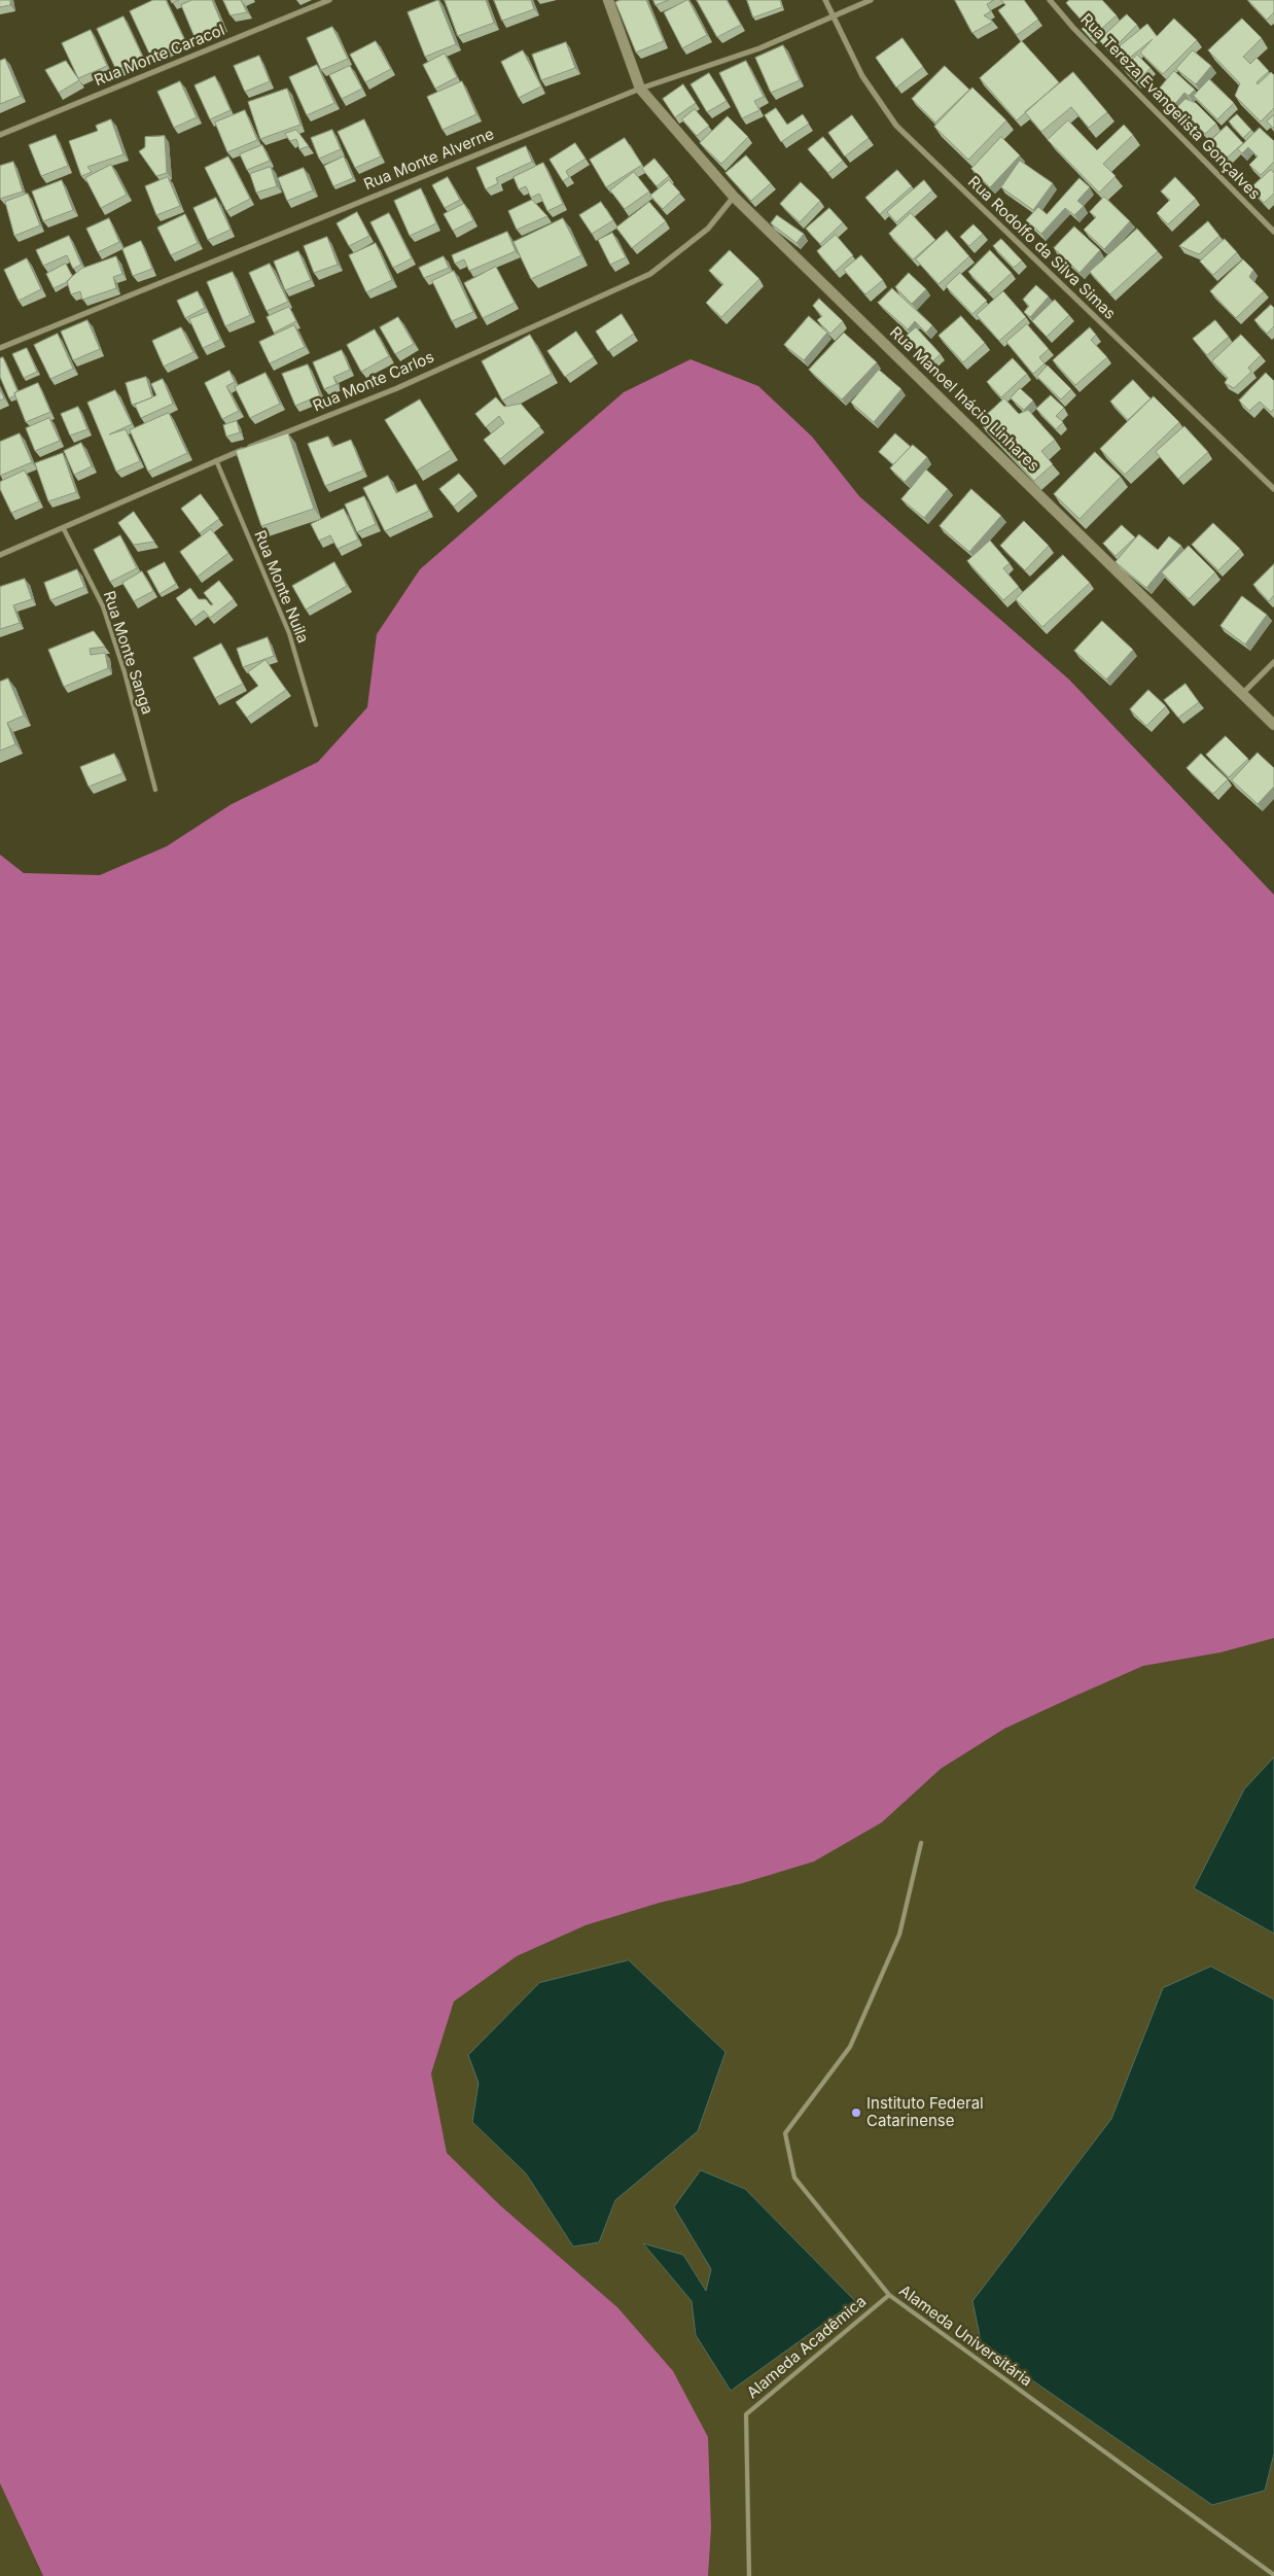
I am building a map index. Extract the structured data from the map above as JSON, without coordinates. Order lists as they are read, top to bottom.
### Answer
{
  "streets": {
    "main road": ["Rua Manoel Inácio Linhares"],
    "street": [
      "Rua Monte Caracol",
      "Rua Tereza Evangelista Gonçalves",
      "Rua Monte Alverne",
      "Rua Rodolfo da Silva Simas",
      "Rua Monte Carlos"
    ],
    "lane": [
      "Rua Monte Nuila",
      "Rua Monte Sanga",
      "Alameda Universitária",
      "Alameda Acadêmica"
    ]
  },
  "crossings": [
    ["Rua Monte Alverne", "Rua Rodolfo da Silva Simas"],
    ["Rua Monte Alverne", "Rua Manoel Inácio Linhares"],
    ["Rua Monte Carlos", "Rua Manoel Inácio Linhares"],
    ["Rua Monte Carlos", "Rua Monte Nuila"],
    ["Rua Monte Carlos", "Rua Monte Sanga"],
    ["Alameda Universitária", "Alameda Acadêmica"]
  ],
  "places": ["Instituto Federal Catarinense"]
}
